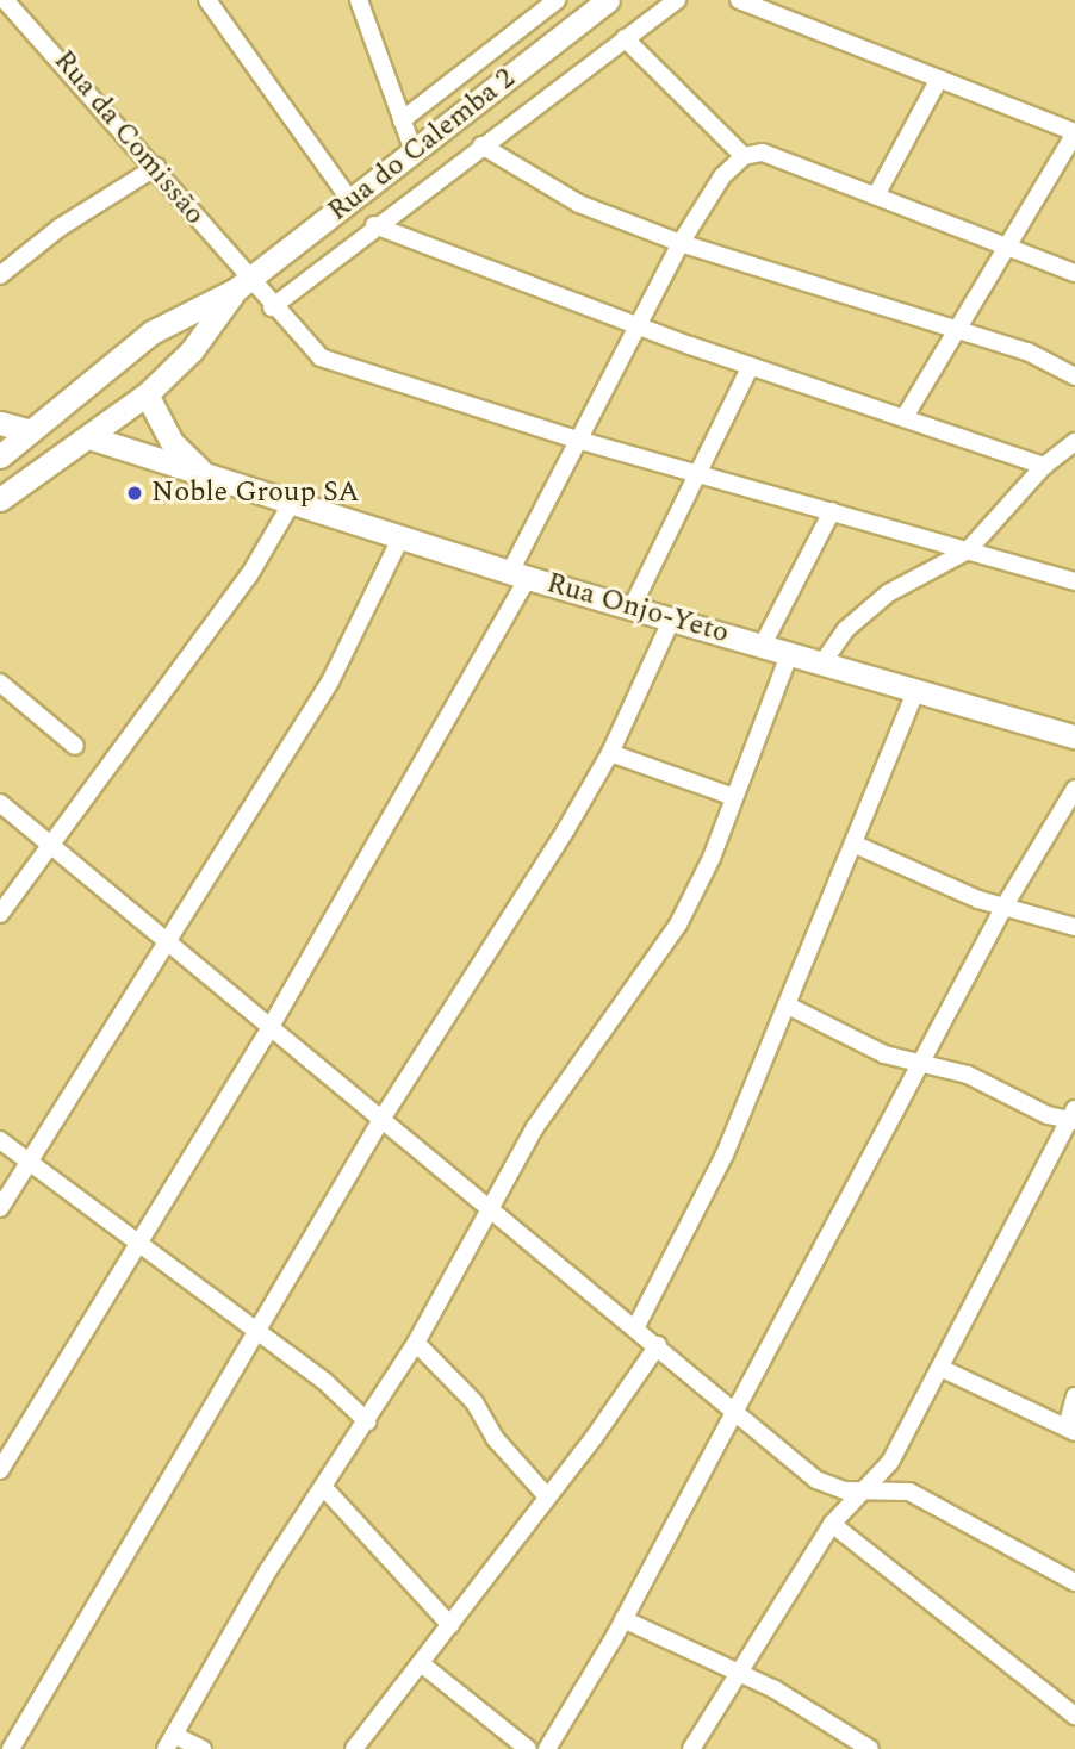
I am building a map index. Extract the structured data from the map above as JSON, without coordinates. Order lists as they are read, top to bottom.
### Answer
{
  "streets": {
    "main road": ["Rua do Calemba 2", "Rua Onjo-Yeto"],
    "street": ["Rua da Comissão"]
  },
  "crossings": [
    ["Rua da Comissão", "Rua do Calemba 2"],
    ["Rua do Calemba 2", "Rua Onjo-Yeto"]
  ],
  "places": ["Noble Group SA"]
}
